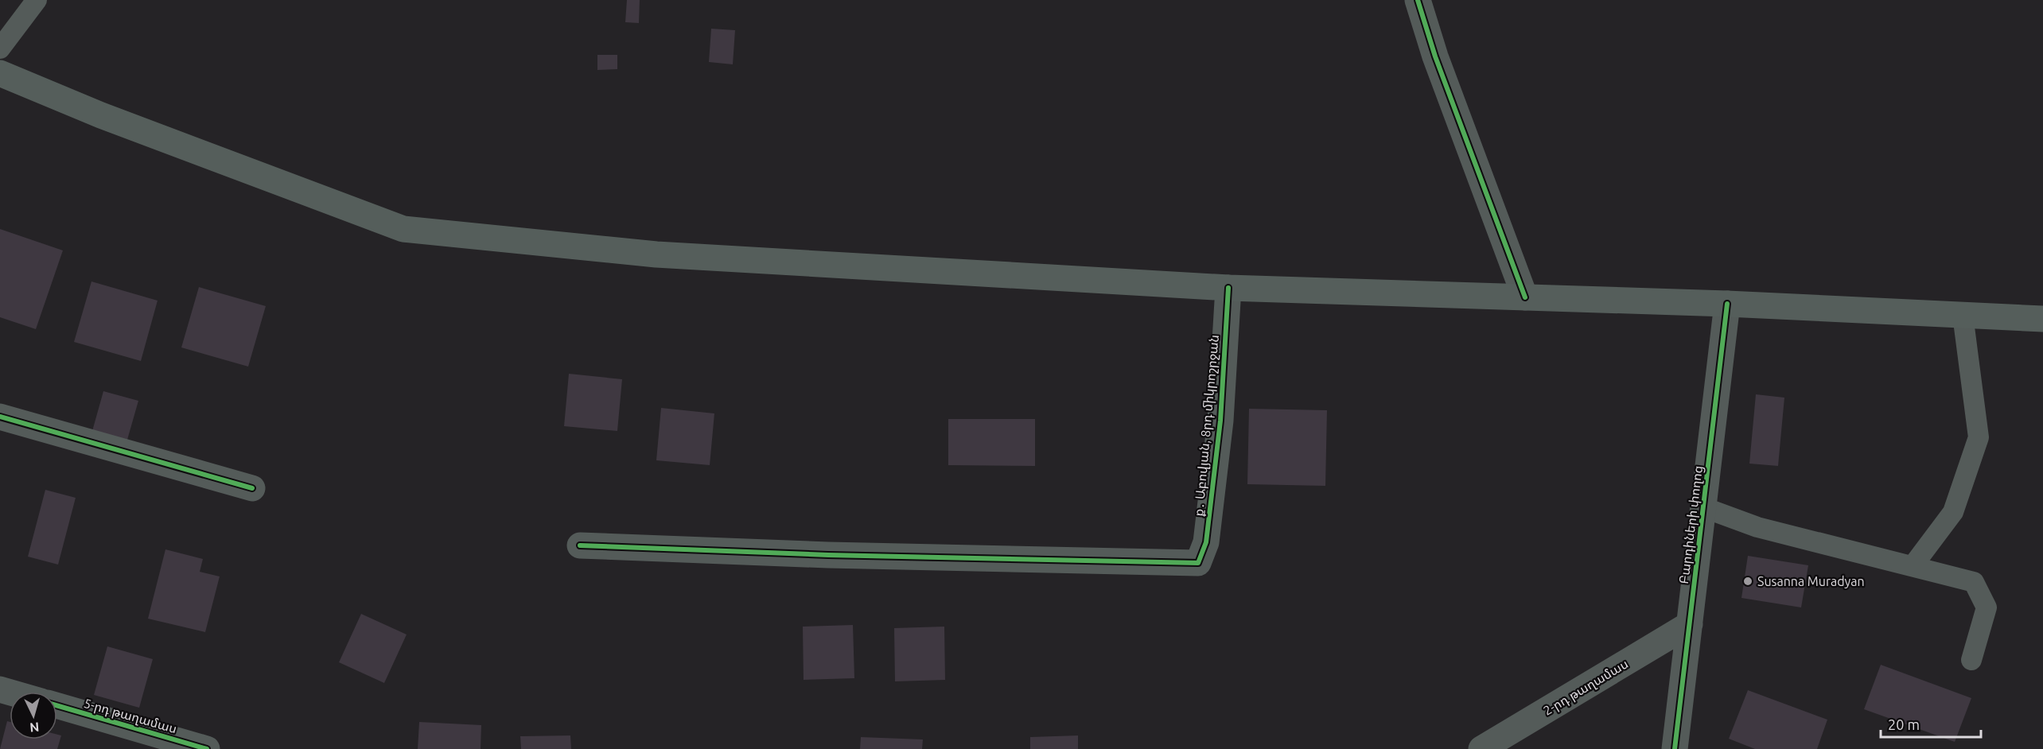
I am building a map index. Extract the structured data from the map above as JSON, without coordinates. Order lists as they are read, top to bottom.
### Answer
{
  "streets": {
    "street": [
      "ք․ Աբովյան, 8րդ միկրոշրջան",
      "Բարդիների փողոց",
      "2-րդ թաղամաս",
      "5-րդ թաղամաս"
    ]
  },
  "crossings": [
    ["Բարդիների փողոց", "2-րդ թաղամաս"]
  ],
  "places": ["Susanna Muradyan"],
  "scale_bar": "20 m",
  "north": "bottom"
}
